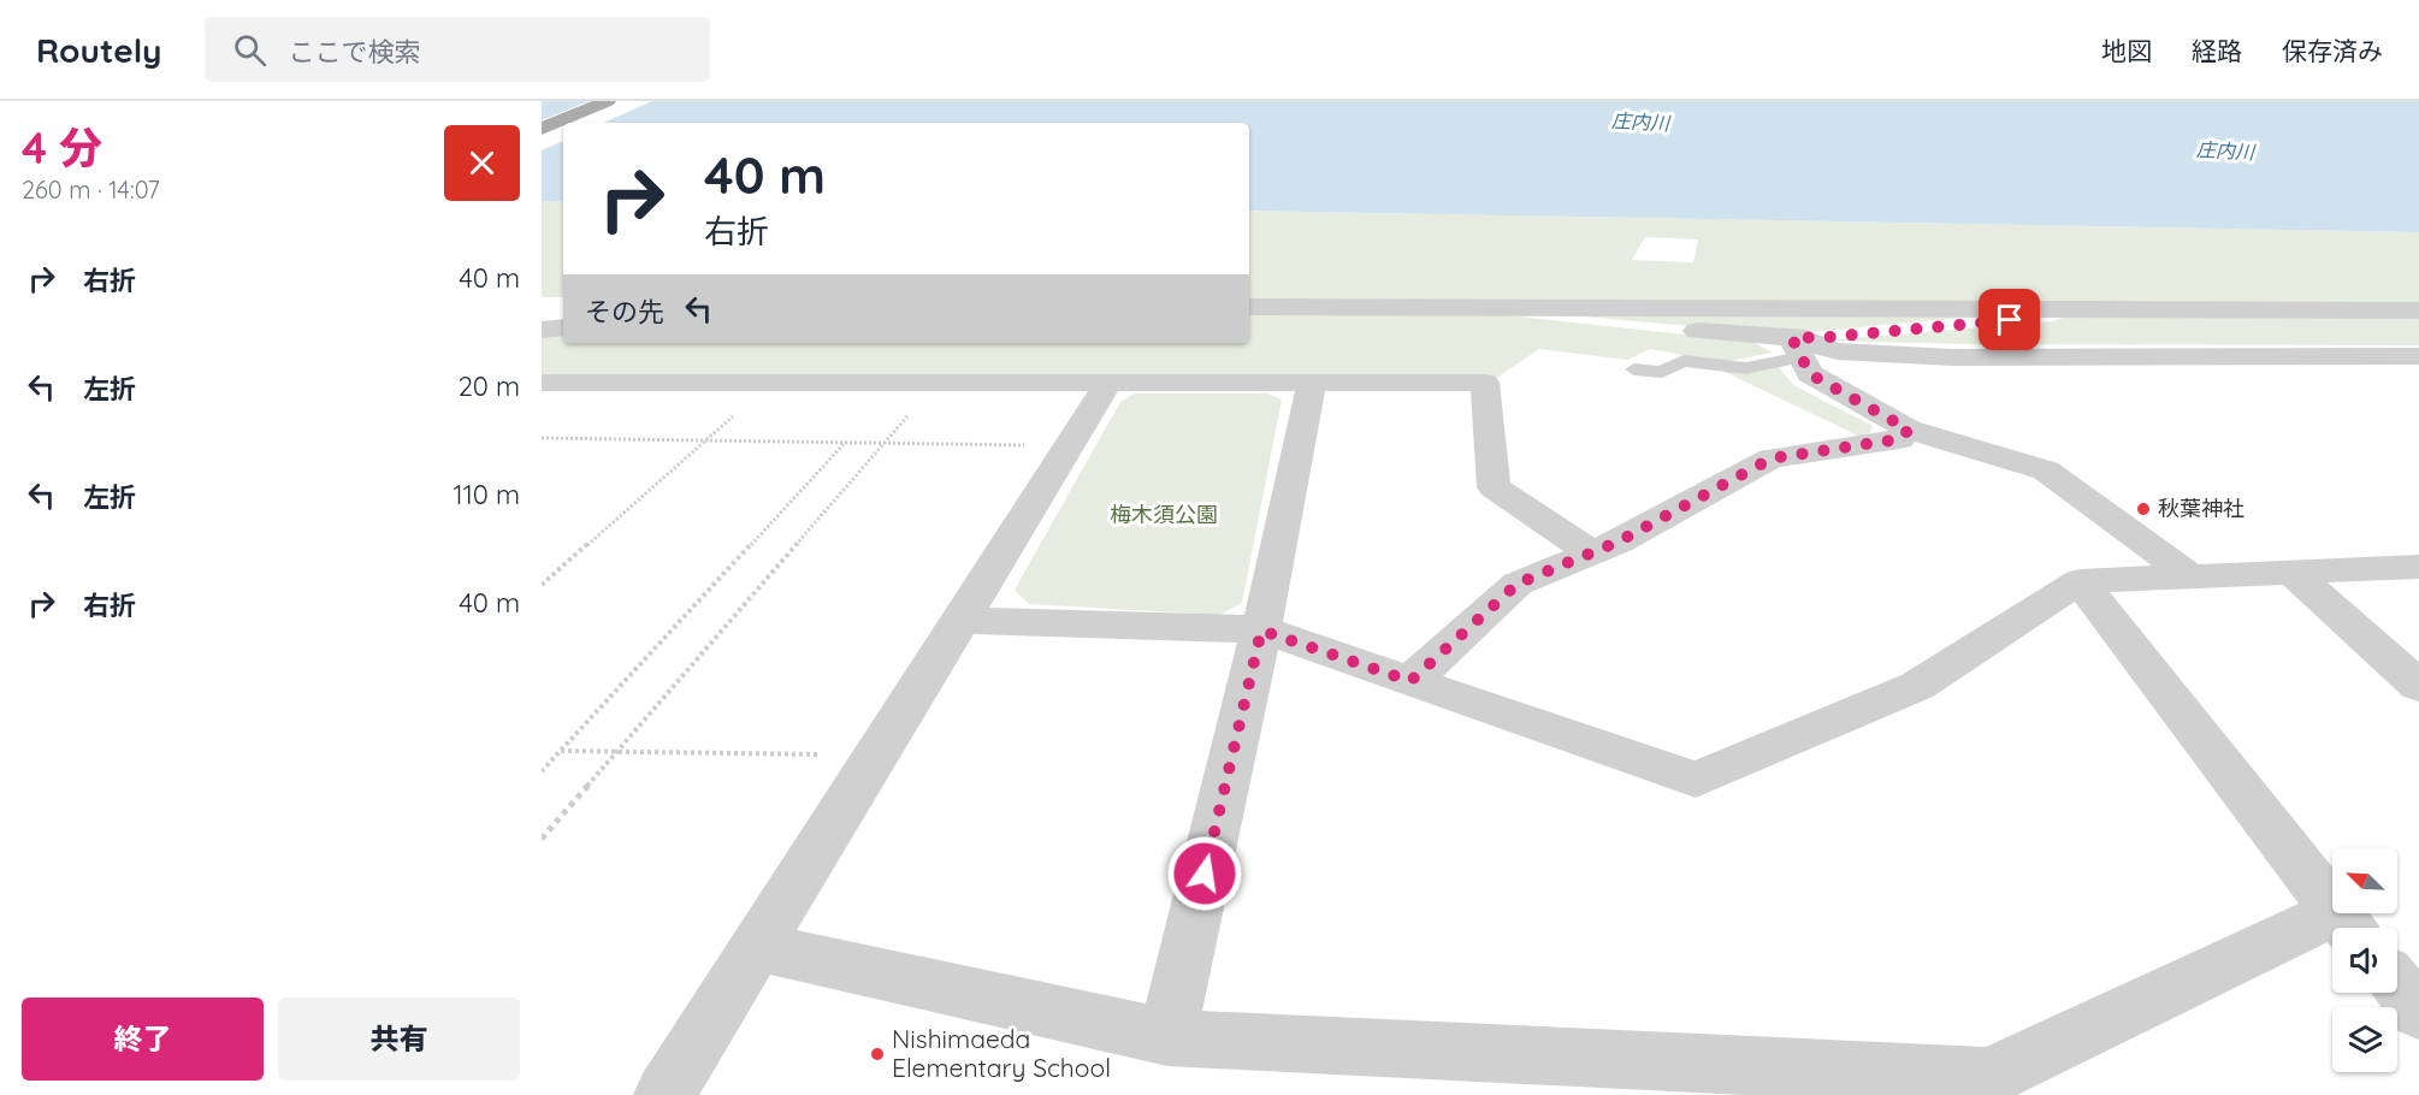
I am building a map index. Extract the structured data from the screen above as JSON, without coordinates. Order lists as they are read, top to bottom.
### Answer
{
  "water": ["庄内川"],
  "parks": ["梅木須公園"],
  "places": ["秋葉神社", "Nishimaeda Elementary School"],
  "north": "top left",
  "page": {
    "header": "Routely",
    "search": "ここで検索",
    "nav": ["地図", "経路", "保存済み"],
    "heading": ["4 分", "260 m · 14:07"],
    "turn": ["40 m", "右折"],
    "list": [
      {
        "name": "右折",
        "value": "40 m"
      },
      {
        "name": "左折",
        "value": "20 m"
      },
      {
        "name": "左折",
        "value": "110 m"
      },
      {
        "name": "右折",
        "value": "40 m"
      }
    ],
    "then": "その先",
    "buttons": ["終了", "共有"]
  }
}
